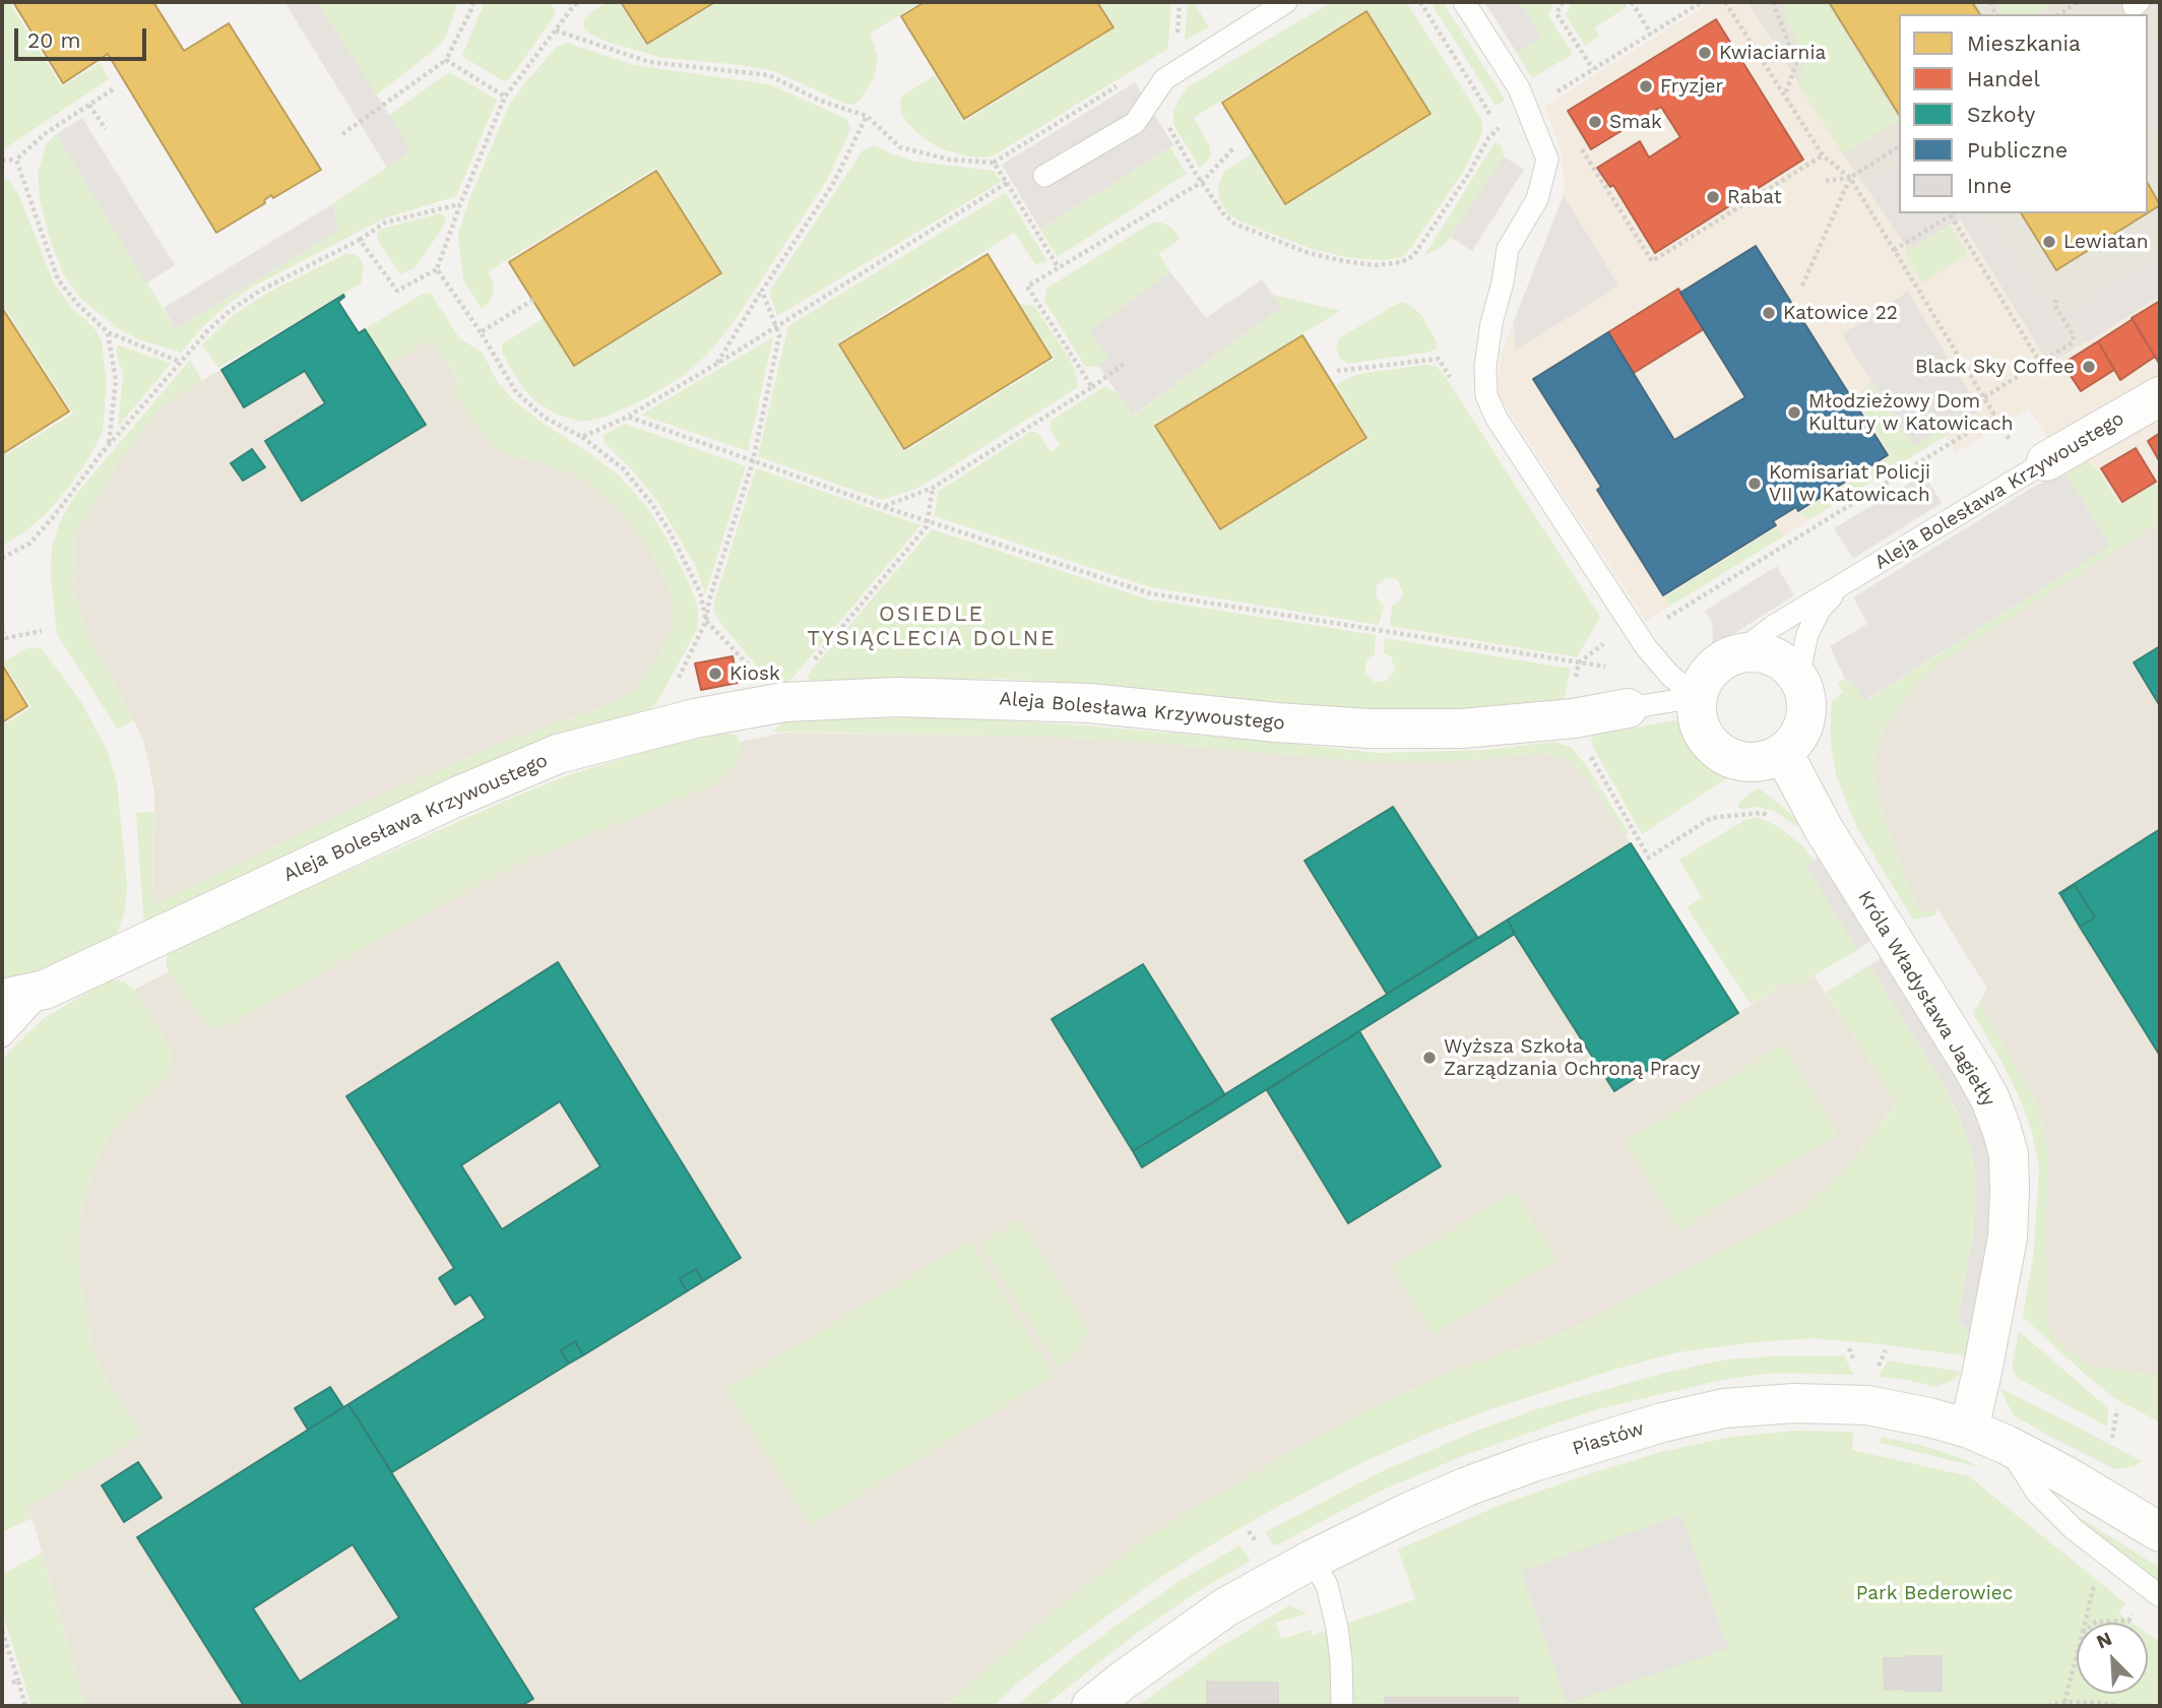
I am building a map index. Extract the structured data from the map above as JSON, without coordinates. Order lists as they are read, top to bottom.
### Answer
{
  "streets": {
    "street": ["Aleja Bolesława Krzywoustego", "Króla Władysława Jagiełły", "Piastów"]
  },
  "crossings": [
    ["Aleja Bolesława Krzywoustego", "Króla Władysława Jagiełły"],
    ["Króla Władysława Jagiełły", "Piastów"]
  ],
  "districts": ["OSIEDLE TYSIĄCLECIA DOLNE"],
  "parks": ["Park Bederowiec"],
  "places": [
    "Kwiaciarnia",
    "Fryzjer",
    "Smak",
    "Rabat",
    "Lewiatan",
    "Katowice 22",
    "Black Sky Coffee",
    "Młodzieżowy Dom Kultury w Katowicach",
    "Komisariat Policji VII w Katowicach",
    "Kiosk",
    "Wyższa Szkoła Zarządzania Ochroną Pracy"
  ],
  "legend": [
    "Mieszkania",
    "Handel",
    "Szkoły",
    "Publiczne",
    "Inne"
  ],
  "scale_bar": "20 m",
  "north": "top left"
}
